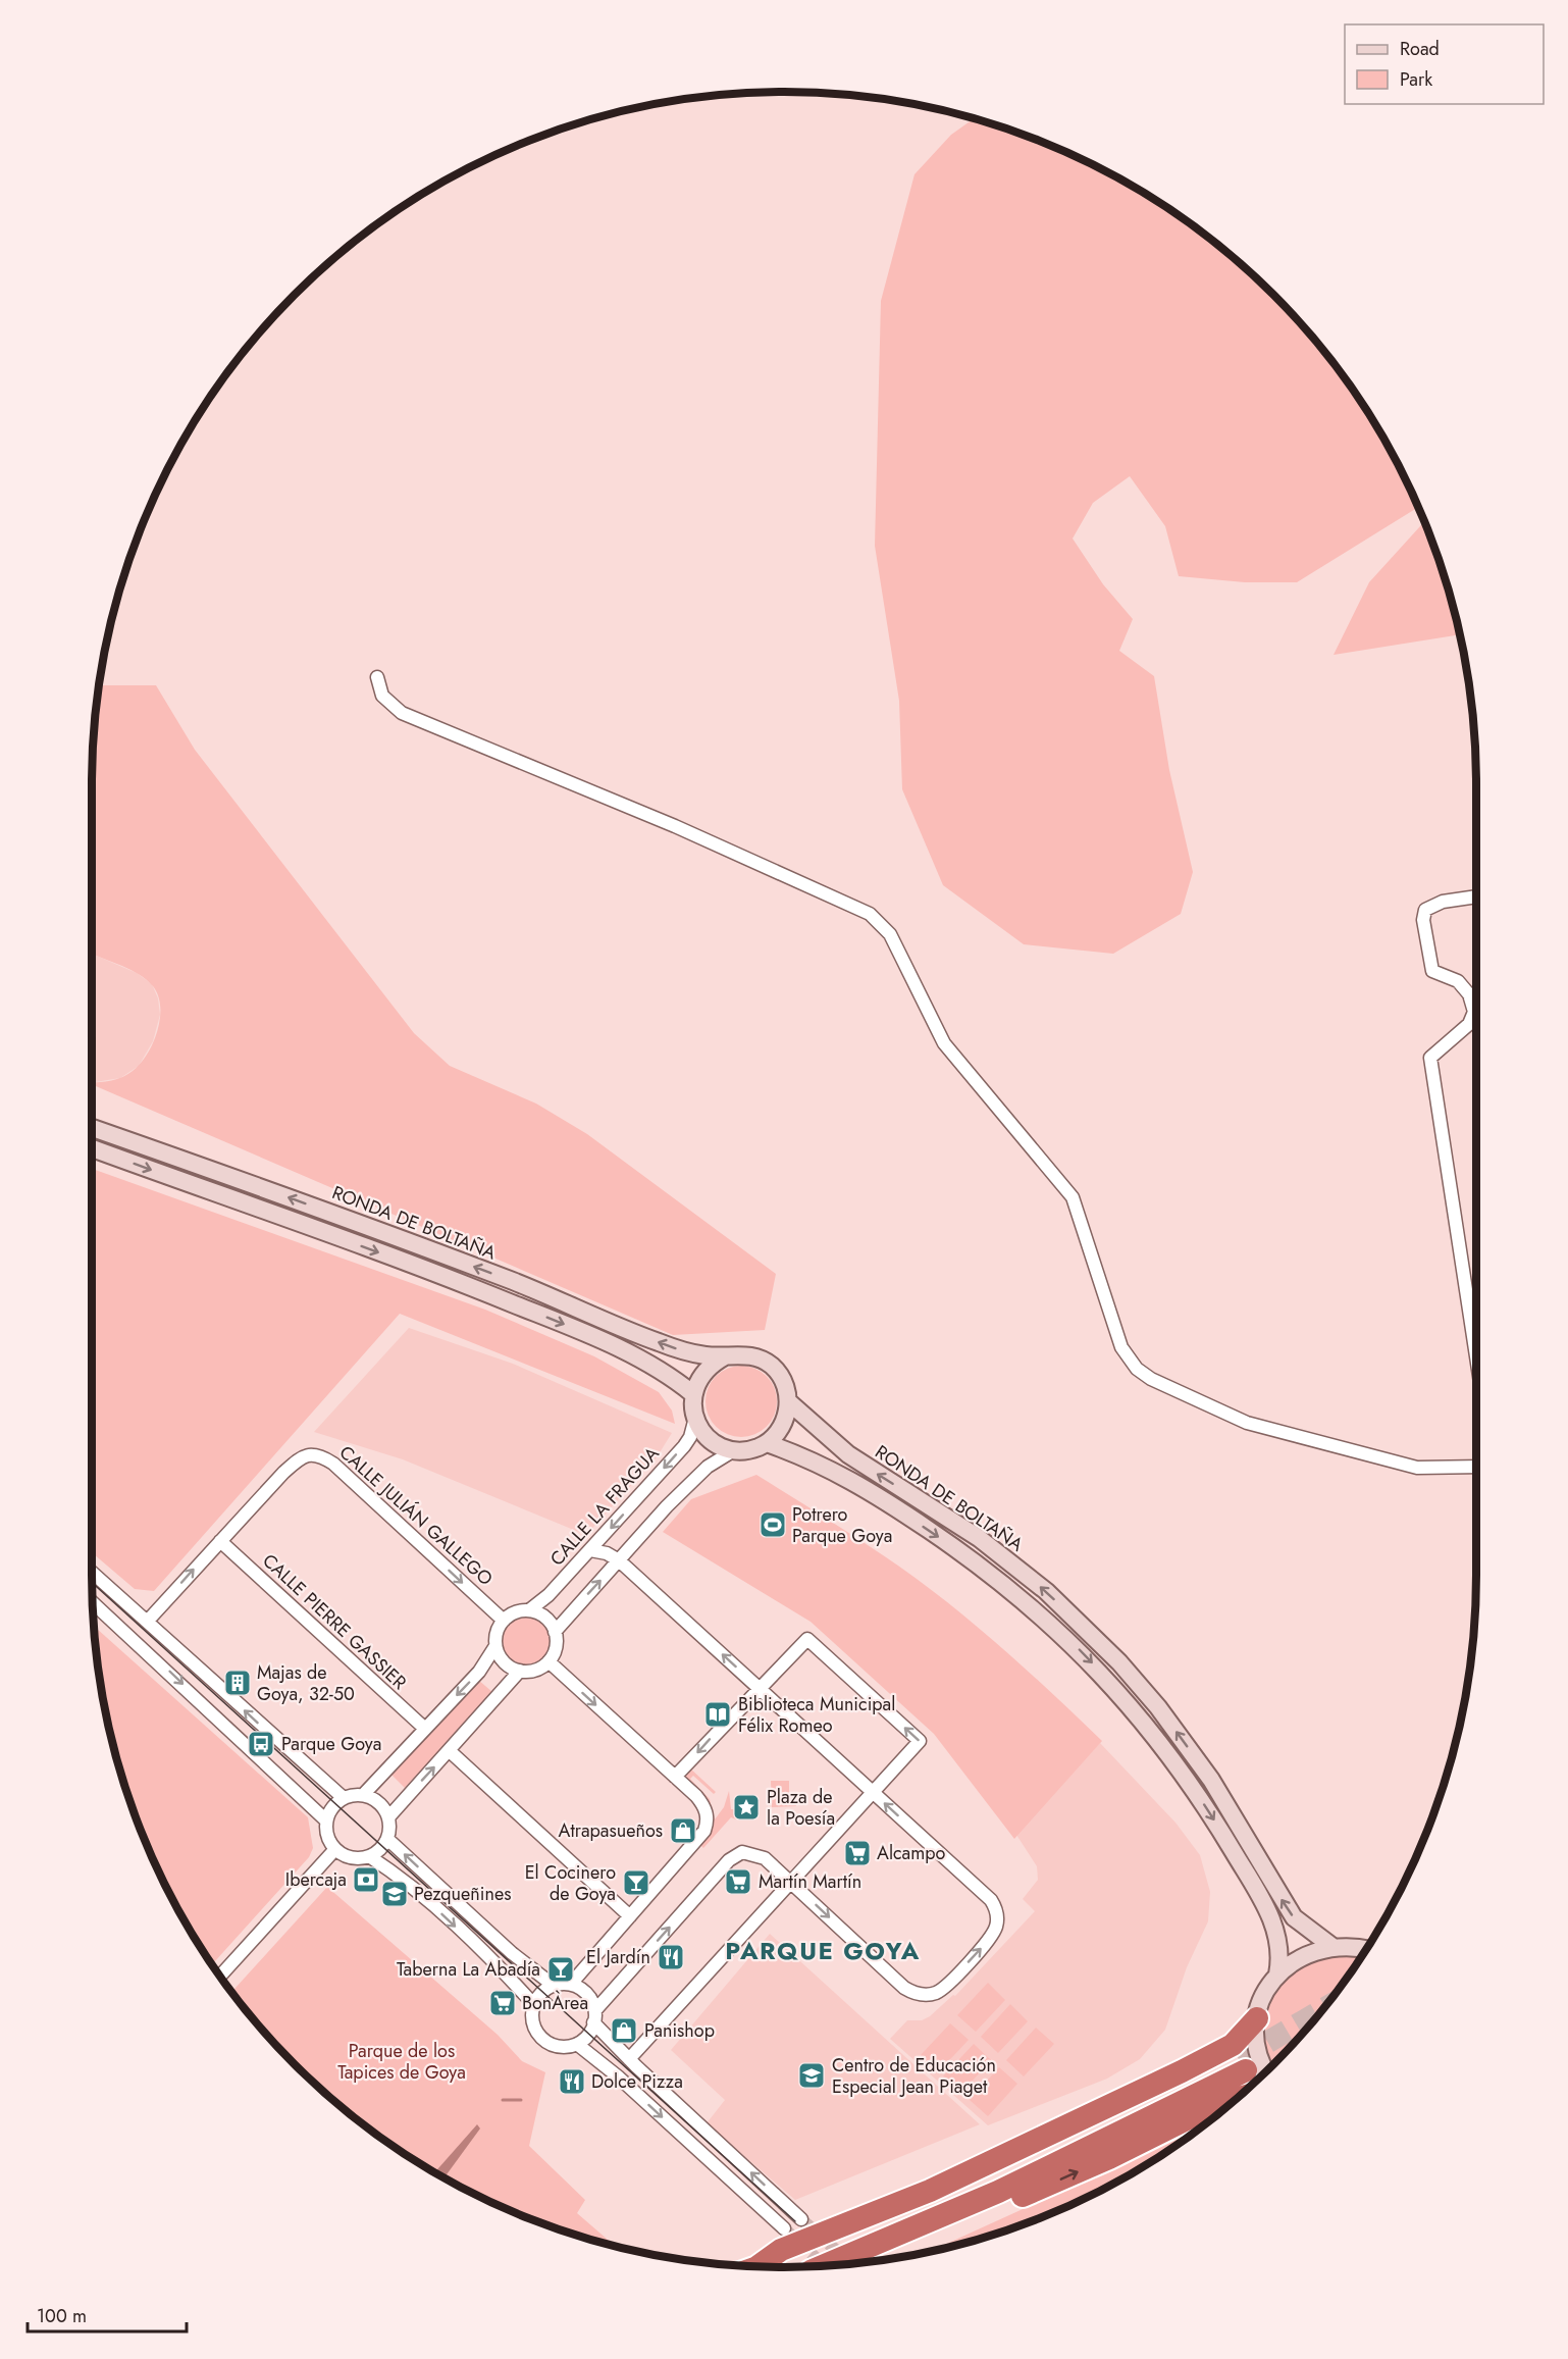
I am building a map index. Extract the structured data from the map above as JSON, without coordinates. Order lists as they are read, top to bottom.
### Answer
{
  "streets": {
    "main road": ["RONDA DE BOLTAÑA"],
    "street": ["CALLE LA FRAGUA", "CALLE JULIÁN GALLEGO", "CALLE PIERRE GASSIER"]
  },
  "crossings": [
    ["RONDA DE BOLTAÑA", "CALLE LA FRAGUA"],
    ["CALLE LA FRAGUA", "CALLE JULIÁN GALLEGO"],
    ["CALLE JULIÁN GALLEGO", "CALLE PIERRE GASSIER"]
  ],
  "districts": ["PARQUE GOYA"],
  "parks": ["Parque de los Tapices de Goya"],
  "places": {
    "sports": ["Potrero Parque Goya"],
    "building": ["Majas de Goya, 32-50"],
    "library": ["Biblioteca Municipal Félix Romeo"],
    "bus stop": ["Parque Goya"],
    "place": ["Plaza de la Poesía"],
    "shop": ["Atrapasueños", "Panishop"],
    "supermarket": ["Alcampo", "Martín Martín", "BonÀrea"],
    "bank": ["Ibercaja"],
    "bar": ["El Cocinero de Goya", "Taberna La Abadía"],
    "school or university": ["Pezqueñines", "Centro de Educación Especial Jean Piaget"],
    "restaurant": ["El Jardín", "Dolce Pizza"]
  },
  "legend": ["Road", "Park"],
  "scale_bar": "100 m"
}
